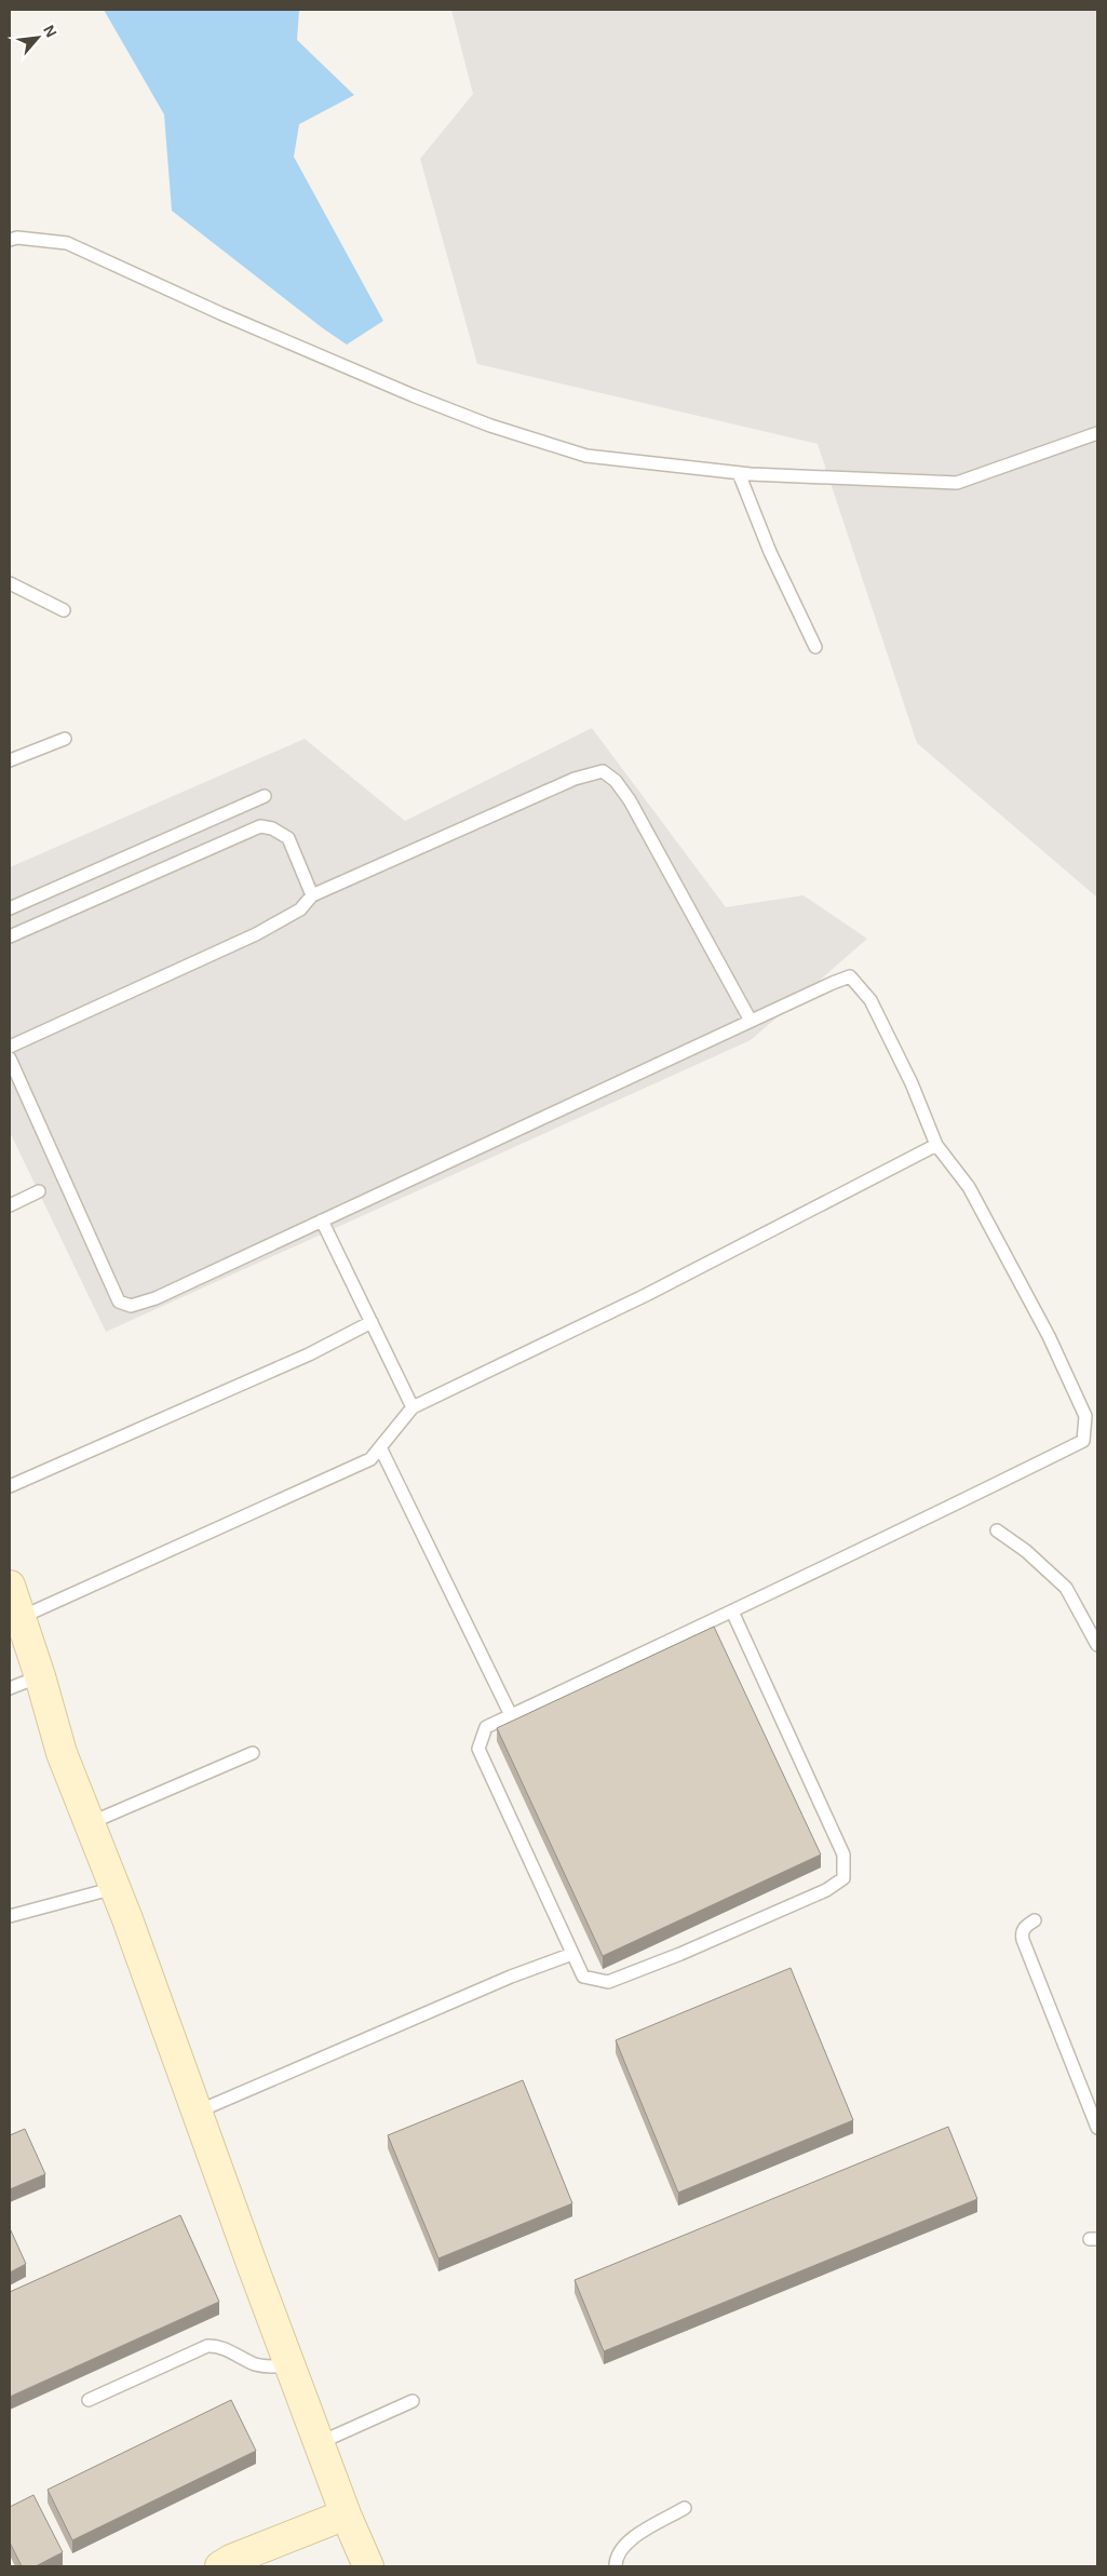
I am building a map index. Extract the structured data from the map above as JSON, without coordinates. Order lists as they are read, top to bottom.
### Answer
{
  "north": "top right"
}
